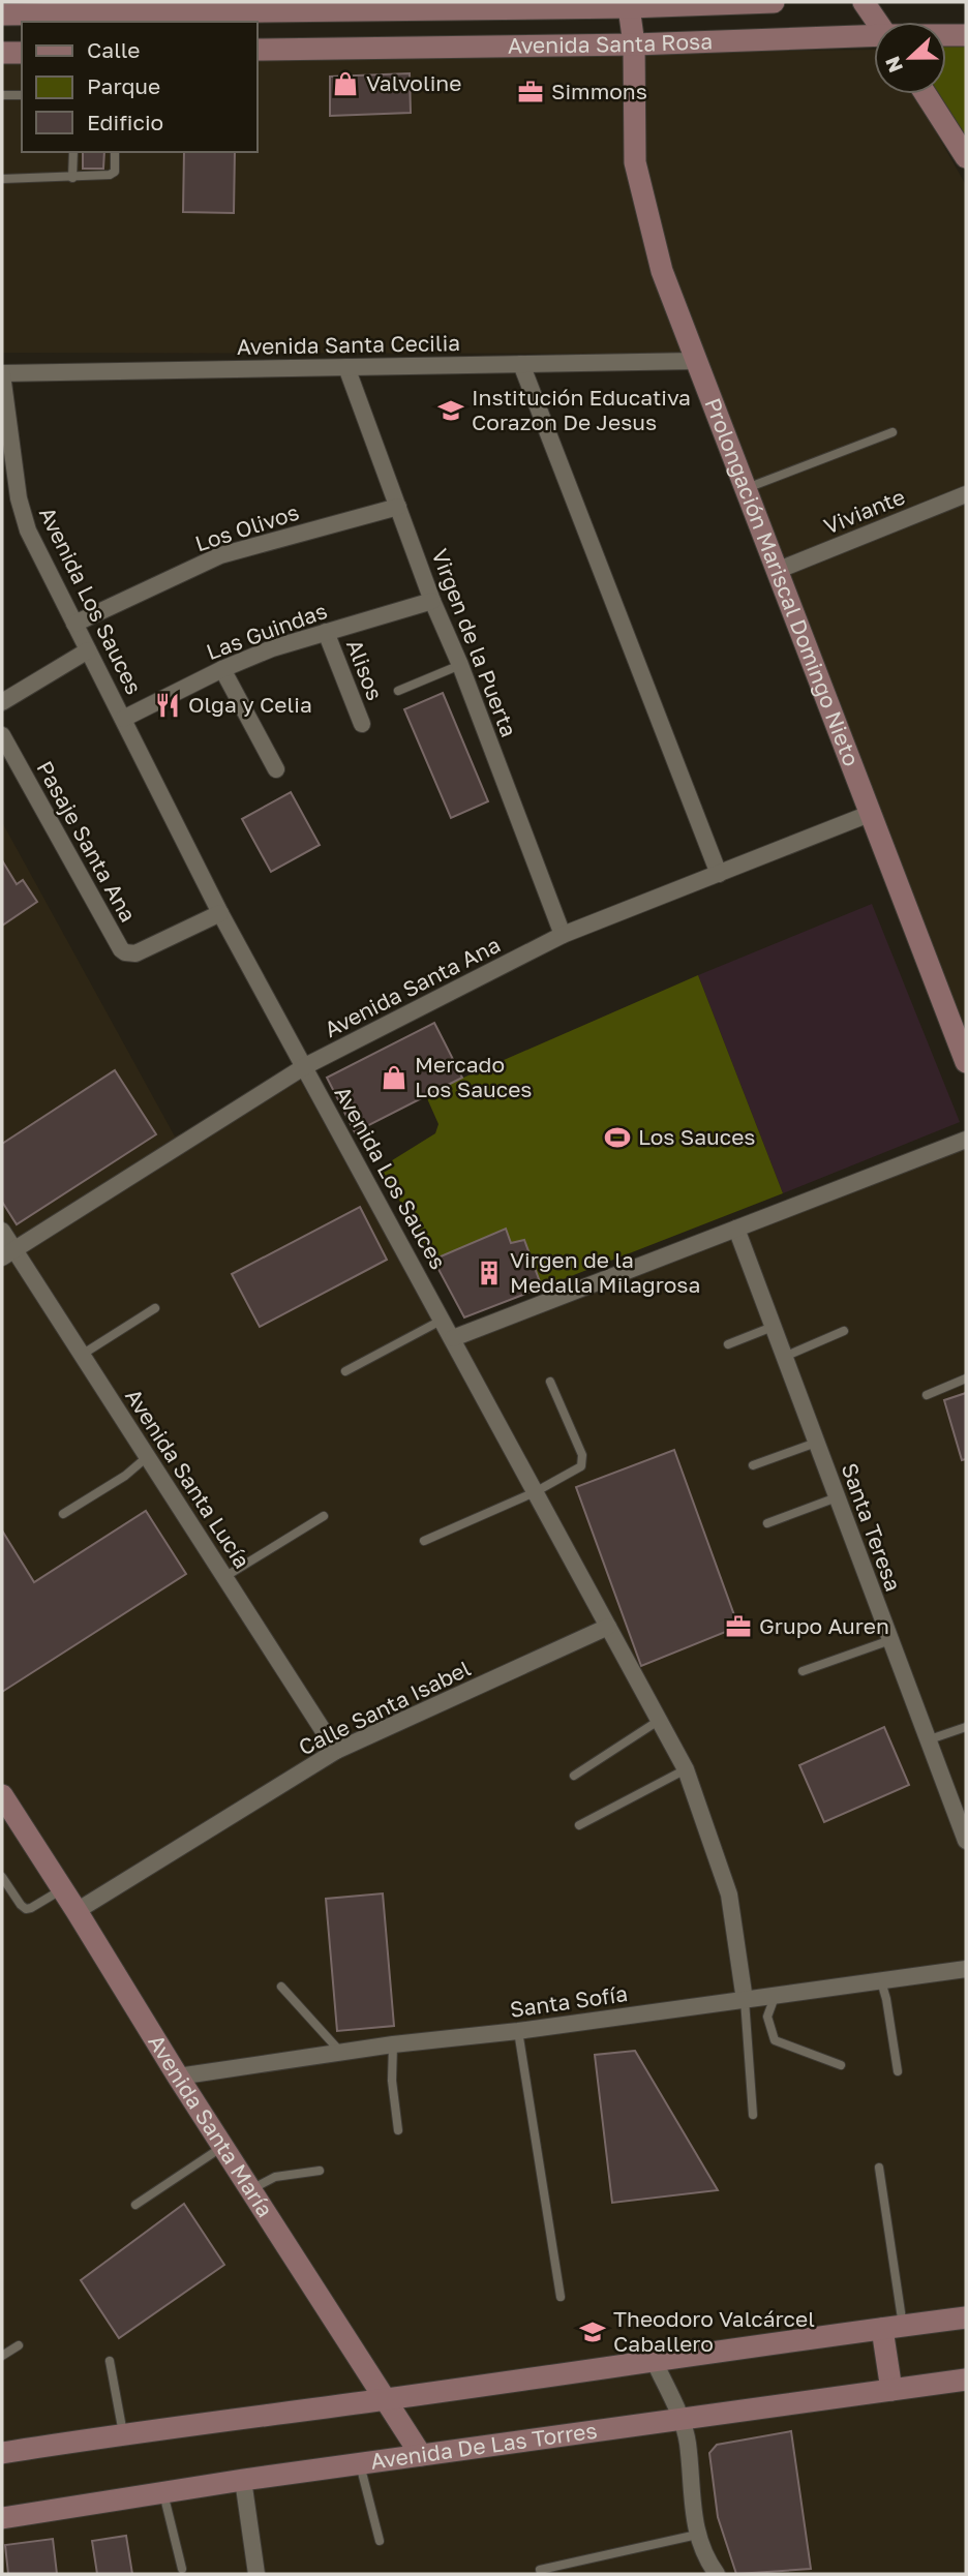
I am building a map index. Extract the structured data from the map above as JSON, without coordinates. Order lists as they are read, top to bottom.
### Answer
{
  "streets": {
    "main road": [
      "Avenida Santa Rosa",
      "Prolongación Mariscal Domingo Nieto",
      "Avenida Santa María",
      "Avenida De Las Torres"
    ],
    "street": [
      "Avenida Santa Cecilia",
      "Viviante",
      "Los Olivos",
      "Avenida Los Sauces",
      "Las Guindas",
      "Virgen de la Puerta",
      "Alisos",
      "Pasaje Santa Ana",
      "Avenida Santa Ana",
      "Avenida Santa Lucía",
      "Santa Teresa",
      "Calle Santa Isabel",
      "Santa Sofía"
    ]
  },
  "crossings": [
    ["Avenida Santa Rosa", "Prolongación Mariscal Domingo Nieto"],
    ["Avenida Santa Cecilia", "Prolongación Mariscal Domingo Nieto"],
    ["Avenida Santa Cecilia", "Avenida Los Sauces"],
    ["Avenida Santa Cecilia", "Virgen de la Puerta"],
    ["Viviante", "Prolongación Mariscal Domingo Nieto"],
    ["Los Olivos", "Avenida Los Sauces"],
    ["Los Olivos", "Virgen de la Puerta"],
    ["Prolongación Mariscal Domingo Nieto", "Avenida Santa Ana"],
    ["Avenida Los Sauces", "Las Guindas"],
    ["Avenida Los Sauces", "Pasaje Santa Ana"],
    ["Avenida Los Sauces", "Avenida Santa Ana"],
    ["Avenida Los Sauces", "Calle Santa Isabel"],
    ["Avenida Los Sauces", "Santa Sofía"],
    ["Las Guindas", "Virgen de la Puerta"],
    ["Las Guindas", "Alisos"],
    ["Virgen de la Puerta", "Avenida Santa Ana"],
    ["Avenida Santa Ana", "Avenida Santa Lucía"],
    ["Avenida Santa Lucía", "Calle Santa Isabel"],
    ["Calle Santa Isabel", "Avenida Santa María"],
    ["Santa Sofía", "Avenida Santa María"],
    ["Avenida Santa María", "Avenida De Las Torres"]
  ],
  "places": {
    "shop": ["Valvoline", "Mercado Los Sauces"],
    "office": ["Simmons", "Grupo Auren"],
    "school or university": ["Institución Educativa Corazon De Jesus", "Theodoro Valcárcel Caballero"],
    "restaurant": ["Olga y Celia"],
    "sports": ["Los Sauces"],
    "building": ["Virgen de la Medalla Milagrosa"]
  },
  "legend": ["Calle", "Parque", "Edificio"],
  "north": "left"
}
